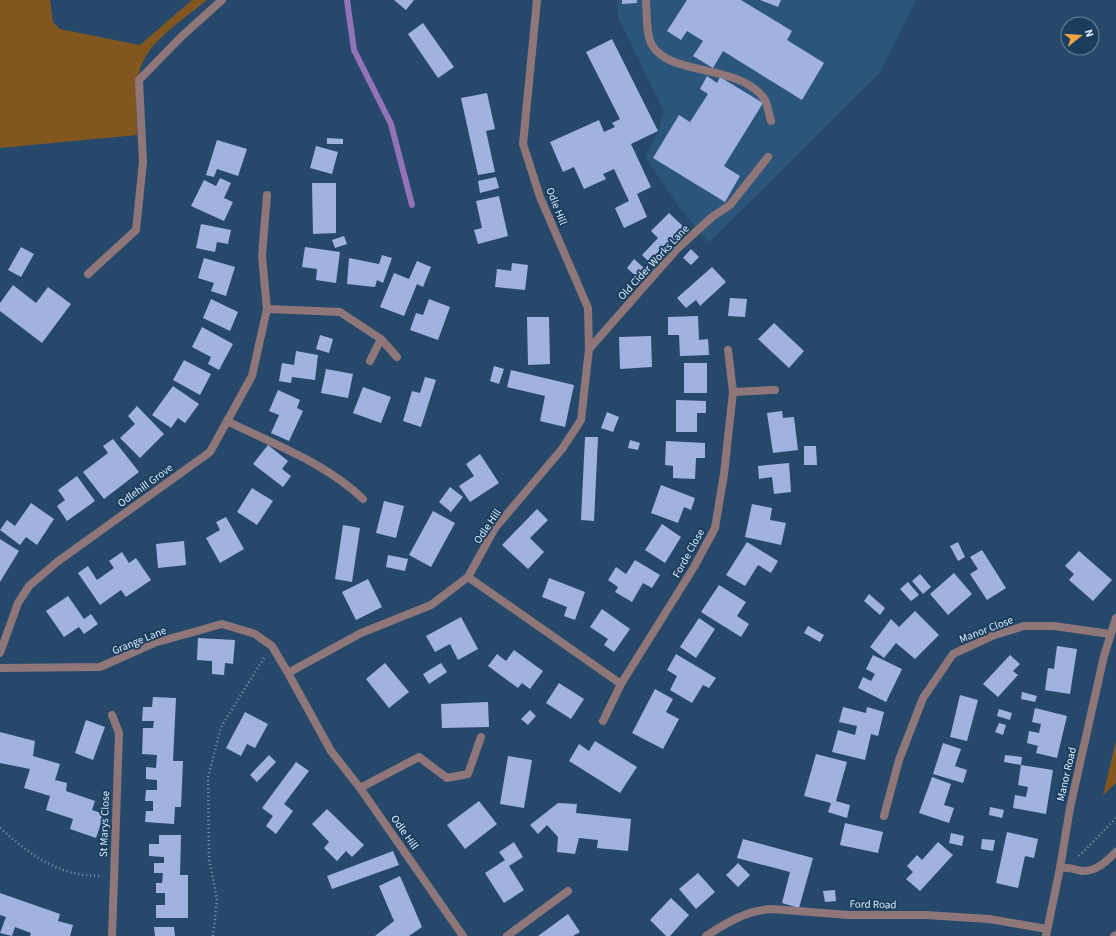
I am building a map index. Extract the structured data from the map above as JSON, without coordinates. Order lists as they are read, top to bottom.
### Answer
{
  "streets": {
    "street": [
      "Odle Hill",
      "Old Cider Works Lane",
      "Odlehill Grove",
      "Forde Close",
      "Manor Close",
      "Grange Lane",
      "Manor Road",
      "St Marys Close",
      "Ford Road"
    ]
  },
  "crossings": [
    ["Odle Hill", "Old Cider Works Lane"],
    ["Odle Hill", "Grange Lane"],
    ["Manor Close", "Manor Road"],
    ["Manor Road", "Ford Road"]
  ],
  "north": "right"
}
